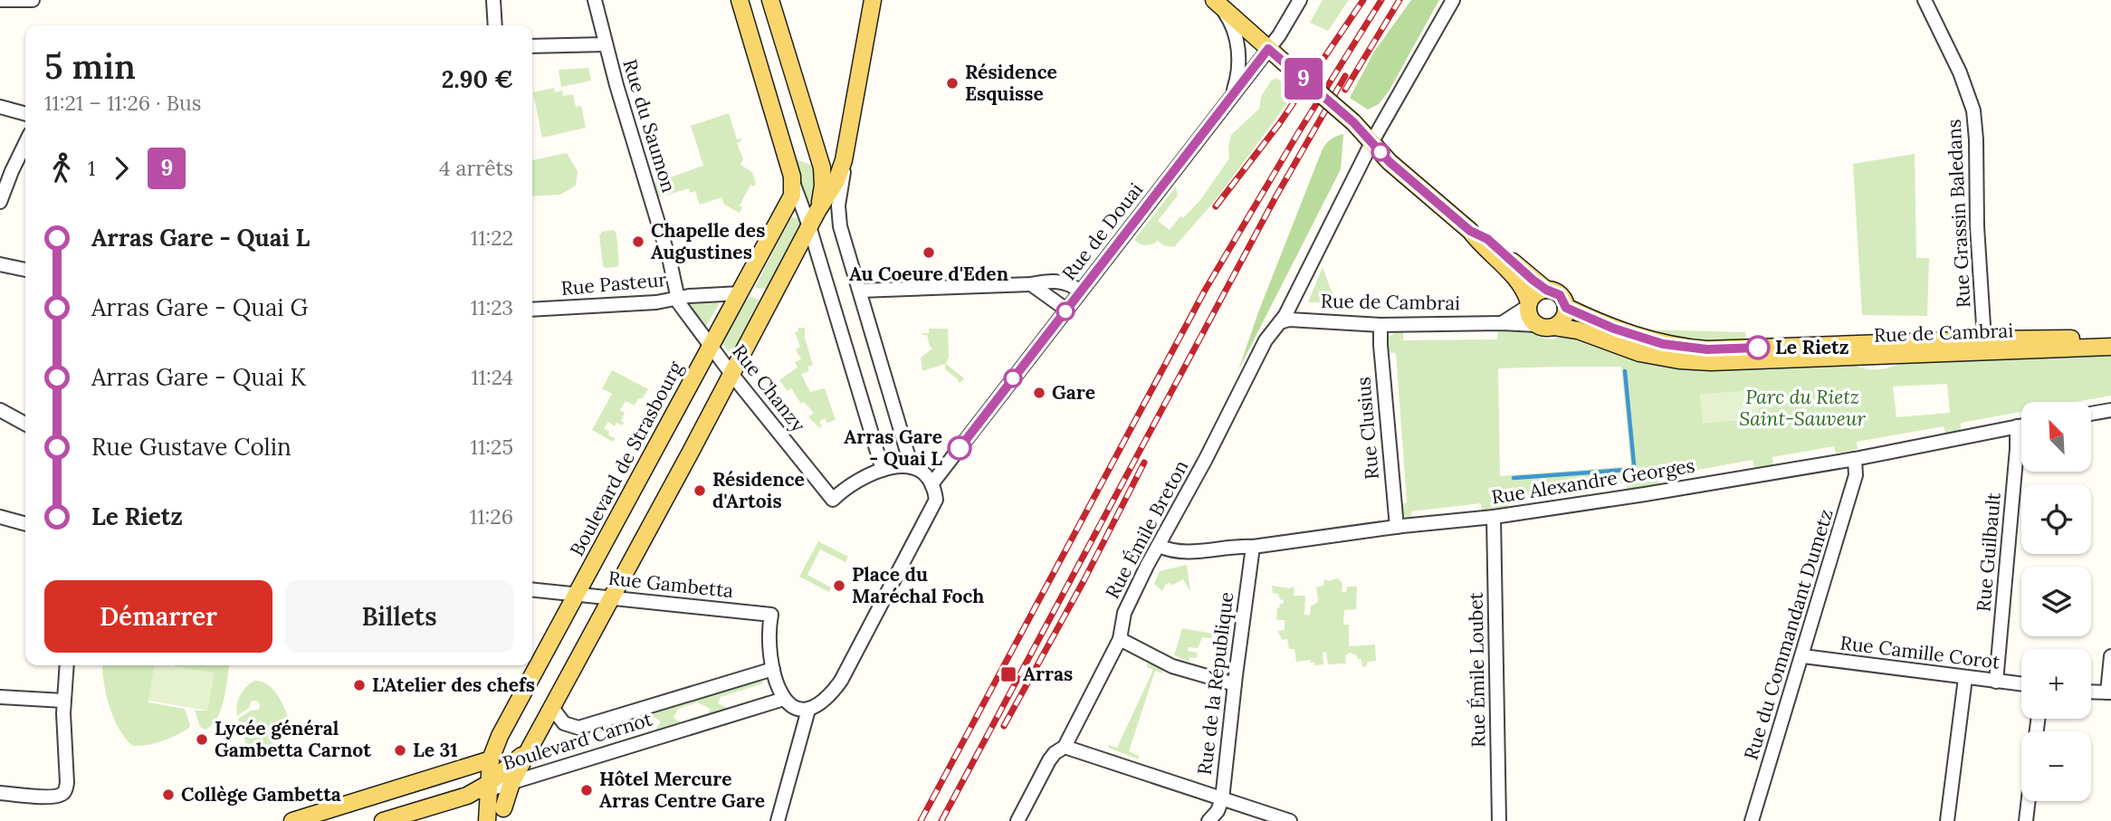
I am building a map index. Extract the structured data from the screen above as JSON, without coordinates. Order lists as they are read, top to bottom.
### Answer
{
  "streets": {
    "main road": ["Rue de Cambrai", "Boulevard de Strasbourg", "Boulevard Carnot"],
    "street": [
      "Rue du Saumon",
      "Rue Grassin Baledans",
      "Rue de Douai",
      "Rue Pasteur",
      "Rue Chanzy",
      "Rue Clusius",
      "Rue Alexandre Georges",
      "Rue Émile Breton",
      "Rue Guilbault",
      "Rue Gambetta",
      "Rue du Commandant Dumetz",
      "Rue Camille Corot",
      "Rue Émile Loubet",
      "Rue de la République"
    ]
  },
  "crossings": [
    ["Rue du Saumon", "Rue Pasteur"],
    ["Rue du Saumon", "Rue Chanzy"],
    ["Rue Grassin Baledans", "Rue de Cambrai"],
    ["Rue Pasteur", "Rue Chanzy"],
    ["Rue Pasteur", "Boulevard de Strasbourg"],
    ["Rue de Cambrai", "Rue Clusius"],
    ["Rue de Cambrai", "Rue Émile Breton"],
    ["Rue Chanzy", "Boulevard de Strasbourg"],
    ["Rue Clusius", "Rue Alexandre Georges"],
    ["Boulevard de Strasbourg", "Rue Gambetta"],
    ["Boulevard de Strasbourg", "Boulevard Carnot"],
    ["Rue Alexandre Georges", "Rue Émile Breton"],
    ["Rue Alexandre Georges", "Rue Guilbault"],
    ["Rue Alexandre Georges", "Rue du Commandant Dumetz"],
    ["Rue Alexandre Georges", "Rue Émile Loubet"],
    ["Rue Alexandre Georges", "Rue de la République"],
    ["Rue Guilbault", "Rue Camille Corot"],
    ["Rue Gambetta", "Boulevard Carnot"],
    ["Rue du Commandant Dumetz", "Rue Camille Corot"]
  ],
  "parks": ["Parc du Rietz Saint-Sauveur"],
  "places": {
    "other": [
      "Résidence Esquisse",
      "Chapelle des Augustines",
      "Au Coeure d'Eden",
      "Le Rietz",
      "Gare",
      "Arras Gare - Quai L",
      "Résidence d'Artois",
      "Place du Maréchal Foch",
      "L'Atelier des chefs",
      "Lycée général Gambetta Carnot",
      "Le 31",
      "Hôtel Mercure Arras Centre Gare",
      "Collège Gambetta"
    ],
    "transit": ["Arras"]
  },
  "lines": ["bus line 9"],
  "north": "top left",
  "page": {
    "on_map": "9",
    "heading": ["5 min", "11:21 – 11:26 · Bus", "2.90 €"],
    "legs": ["1", "9", "4 arrêts"],
    "list": [
      {
        "name": "Arras Gare - Quai L",
        "value": "11:22"
      },
      {
        "name": "Arras Gare - Quai G",
        "value": "11:23"
      },
      {
        "name": "Arras Gare - Quai K",
        "value": "11:24"
      },
      {
        "name": "Rue Gustave Colin",
        "value": "11:25"
      },
      {
        "name": "Le Rietz",
        "value": "11:26"
      }
    ],
    "map_buttons": ["+", "−"],
    "buttons": ["Démarrer", "Billets"]
  }
}
